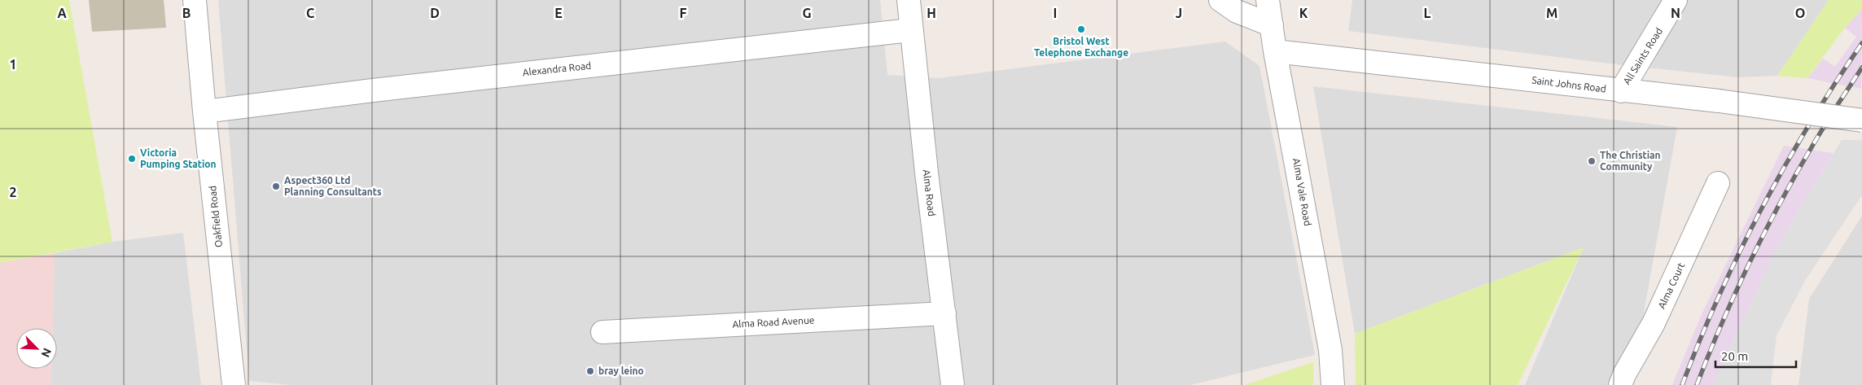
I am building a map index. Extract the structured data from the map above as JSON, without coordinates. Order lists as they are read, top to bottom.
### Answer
{
  "streets": {
    "street": [
      "All Saints Road",
      "Alexandra Road",
      "Saint Johns Road",
      "Alma Vale Road",
      "Alma Road",
      "Oakfield Road",
      "Alma Court",
      "Alma Road Avenue"
    ]
  },
  "crossings": [
    ["All Saints Road", "Saint Johns Road"],
    ["Alexandra Road", "Alma Road"],
    ["Alexandra Road", "Oakfield Road"],
    ["Saint Johns Road", "Alma Vale Road"],
    ["Alma Road", "Alma Road Avenue"]
  ],
  "places": [
    "Bristol West Telephone Exchange",
    "Victoria Pumping Station",
    "The Christian Community",
    "Aspect360 Ltd Planning Consultants",
    "bray leino"
  ],
  "scale_bar": "20 m",
  "north": "bottom right",
  "grid": {
    "columns": [
      "A",
      "B",
      "C",
      "D",
      "E",
      "F",
      "G",
      "H",
      "I",
      "J",
      "K",
      "L",
      "M",
      "N",
      "O"
    ],
    "rows": ["1", "2"]
  }
}
